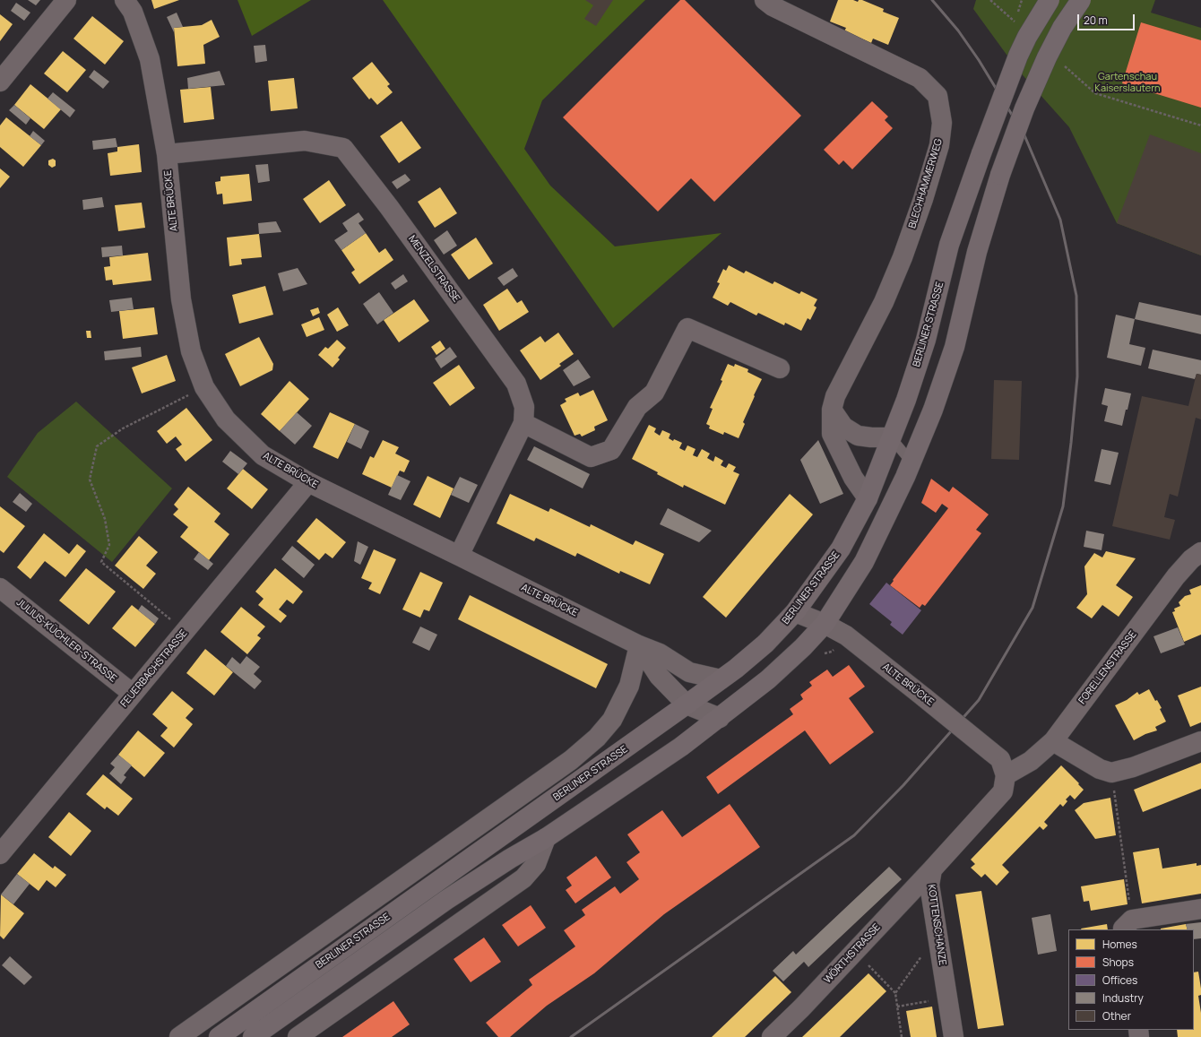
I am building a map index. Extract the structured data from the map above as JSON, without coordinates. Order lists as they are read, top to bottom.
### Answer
{
  "streets": {
    "main road": ["BERLINER STRASSE"],
    "street": [
      "BLECHHAMMERWEG",
      "ALTE BRÜCKE",
      "MENZELSTRASSE",
      "JULIUS-KÜCHLER-STRASSE",
      "FORELLENSTRASSE",
      "FEUERBACHSTRASSE",
      "KOTTENSCHANZE",
      "WÖRTHSTRASSE"
    ]
  },
  "crossings": [
    ["BLECHHAMMERWEG", "BERLINER STRASSE"],
    ["ALTE BRÜCKE", "MENZELSTRASSE"],
    ["ALTE BRÜCKE", "BERLINER STRASSE"],
    ["ALTE BRÜCKE", "FORELLENSTRASSE"],
    ["ALTE BRÜCKE", "FEUERBACHSTRASSE"],
    ["ALTE BRÜCKE", "KOTTENSCHANZE"],
    ["JULIUS-KÜCHLER-STRASSE", "FEUERBACHSTRASSE"],
    ["FORELLENSTRASSE", "KOTTENSCHANZE"],
    ["KOTTENSCHANZE", "WÖRTHSTRASSE"]
  ],
  "parks": ["Gartenschau Kaiserslautern"],
  "legend": [
    "Homes",
    "Shops",
    "Offices",
    "Industry",
    "Other"
  ],
  "scale_bar": "20 m"
}
